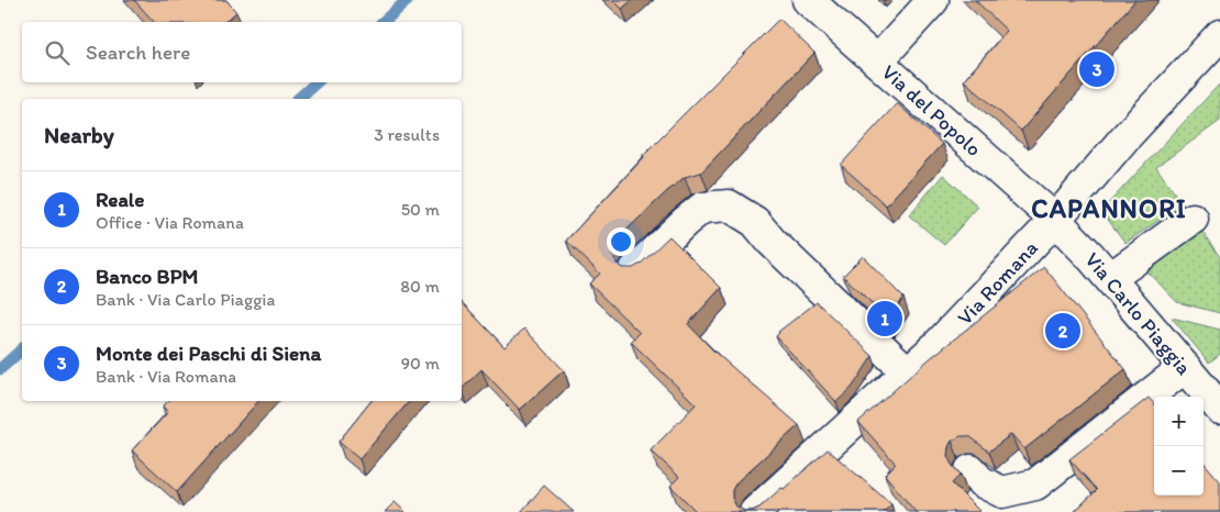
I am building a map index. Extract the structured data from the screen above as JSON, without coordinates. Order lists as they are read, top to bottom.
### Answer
{
  "streets": {
    "street": ["Via del Popolo", "Via Romana", "Via Carlo Piaggia"]
  },
  "crossings": [
    ["Via del Popolo", "Via Romana"],
    ["Via del Popolo", "Via Carlo Piaggia"],
    ["Via Romana", "Via Carlo Piaggia"]
  ],
  "districts": ["CAPANNORI"],
  "page": {
    "search": "Search here",
    "pins": ["3", "1", "2"],
    "heading": ["Nearby", "3 results"],
    "list": [
      {
        "mark": "1",
        "name": "Reale",
        "note": "Office · Via Romana",
        "value": "50 m"
      },
      {
        "mark": "2",
        "name": "Banco BPM",
        "note": "Bank · Via Carlo Piaggia",
        "value": "80 m"
      },
      {
        "mark": "3",
        "name": "Monte dei Paschi di Siena",
        "note": "Bank · Via Romana",
        "value": "90 m"
      }
    ],
    "map_buttons": ["+", "−"]
  }
}
